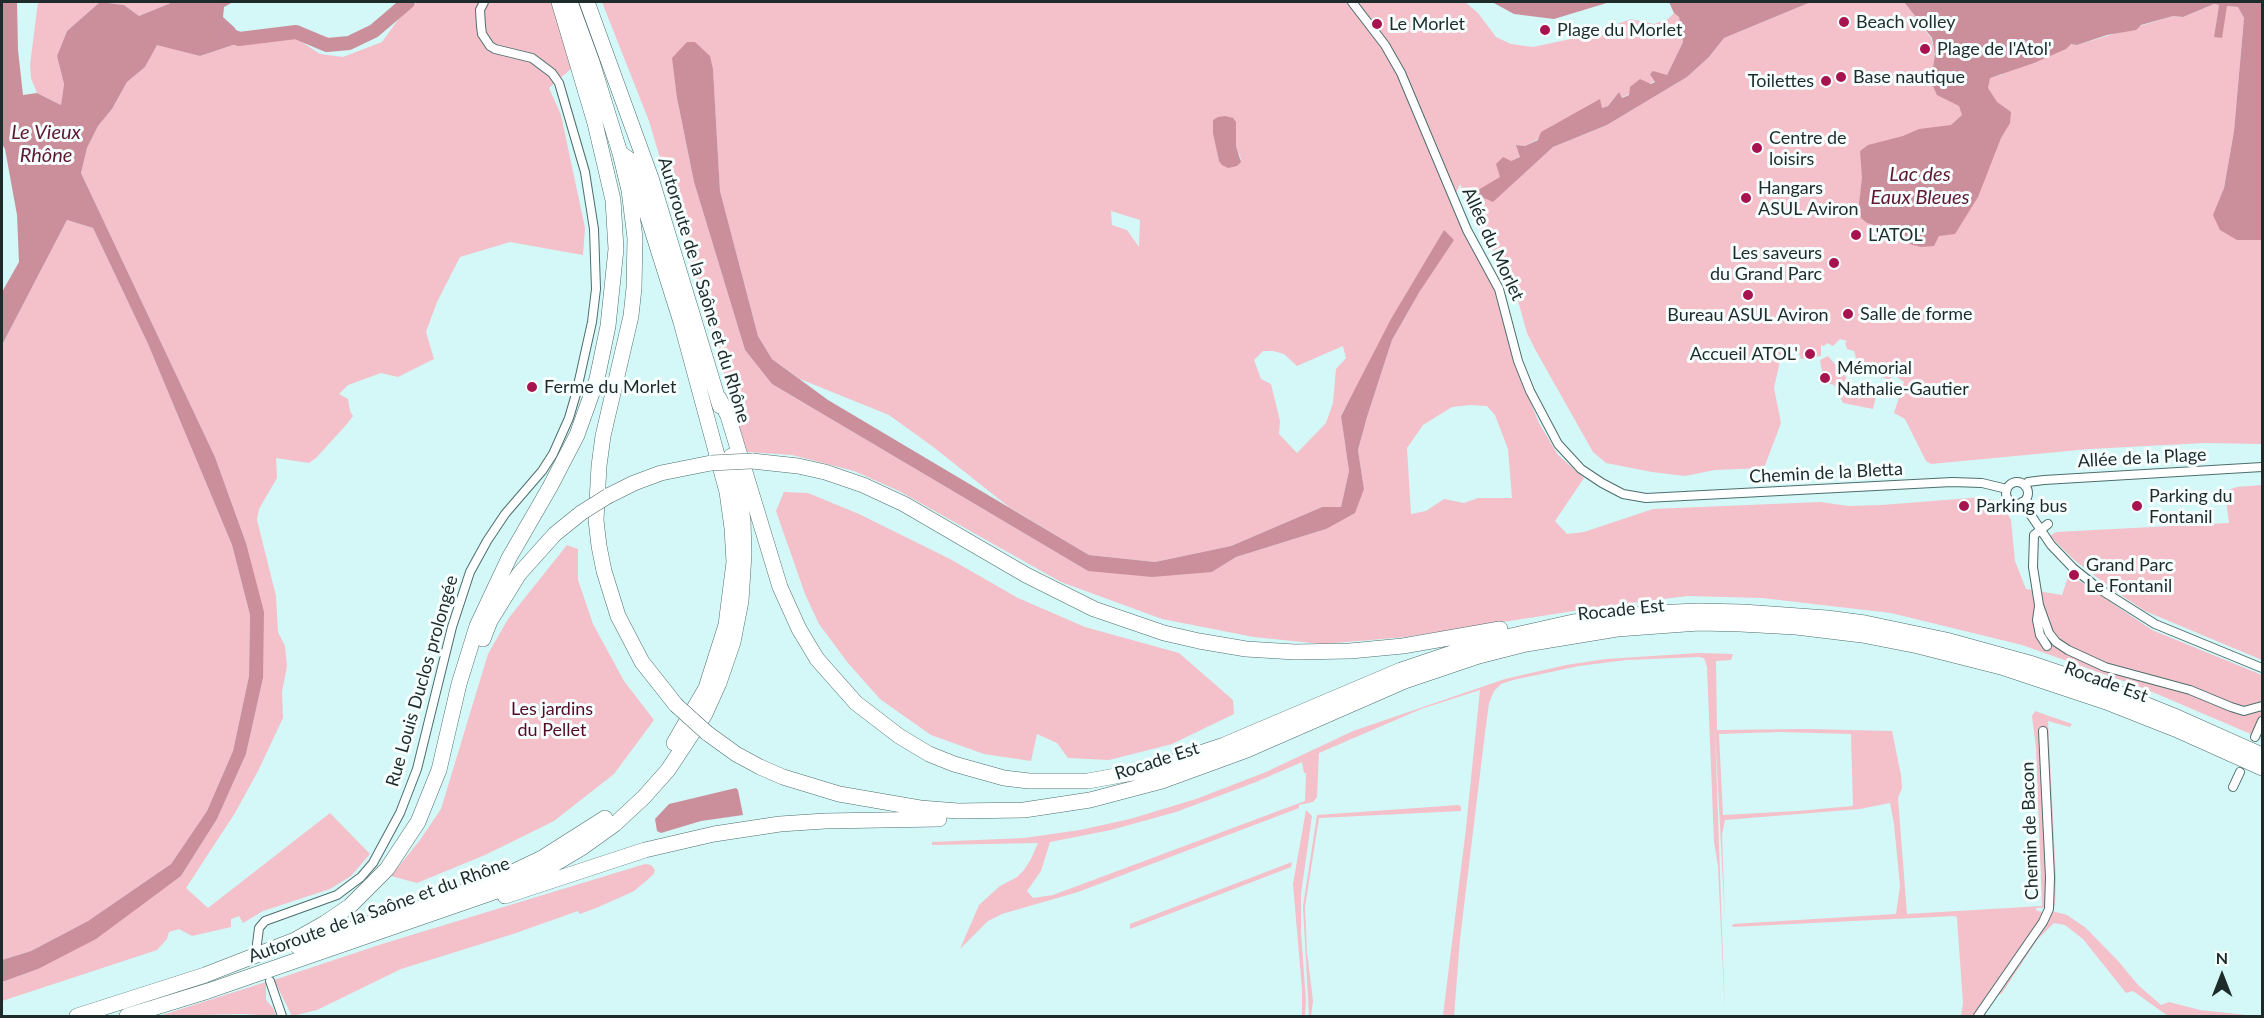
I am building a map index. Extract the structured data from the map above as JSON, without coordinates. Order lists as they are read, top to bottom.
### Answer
{
  "streets": {
    "highway": ["Autoroute de la Saône et du Rhône", "Rocade Est"],
    "street": [
      "Allée du Morlet",
      "Allée de la Plage",
      "Chemin de la Bletta",
      "Rue Louis Duclos prolongée",
      "Chemin de Bacon"
    ]
  },
  "crossings": [
    ["Allée du Morlet", "Chemin de la Bletta"],
    ["Allée de la Plage", "Chemin de la Bletta"]
  ],
  "water": ["Le Vieux Rhône", "Lac des Eaux Bleues"],
  "parks": ["Les jardins du Pellet"],
  "places": [
    "Beach volley",
    "Le Morlet",
    "Plage du Morlet",
    "Plage de l'Atol'",
    "Base nautique",
    "Toilettes",
    "Centre de loisirs",
    "Hangars ASUL Aviron",
    "L'ATOL'",
    "Les saveurs du Grand Parc",
    "Bureau ASUL Aviron",
    "Salle de forme",
    "Accueil ATOL'",
    "Mémorial Nathalie-Gautier",
    "Ferme du Morlet",
    "Parking bus",
    "Parking du Fontanil",
    "Grand Parc Le Fontanil"
  ],
  "north": "top"
}
